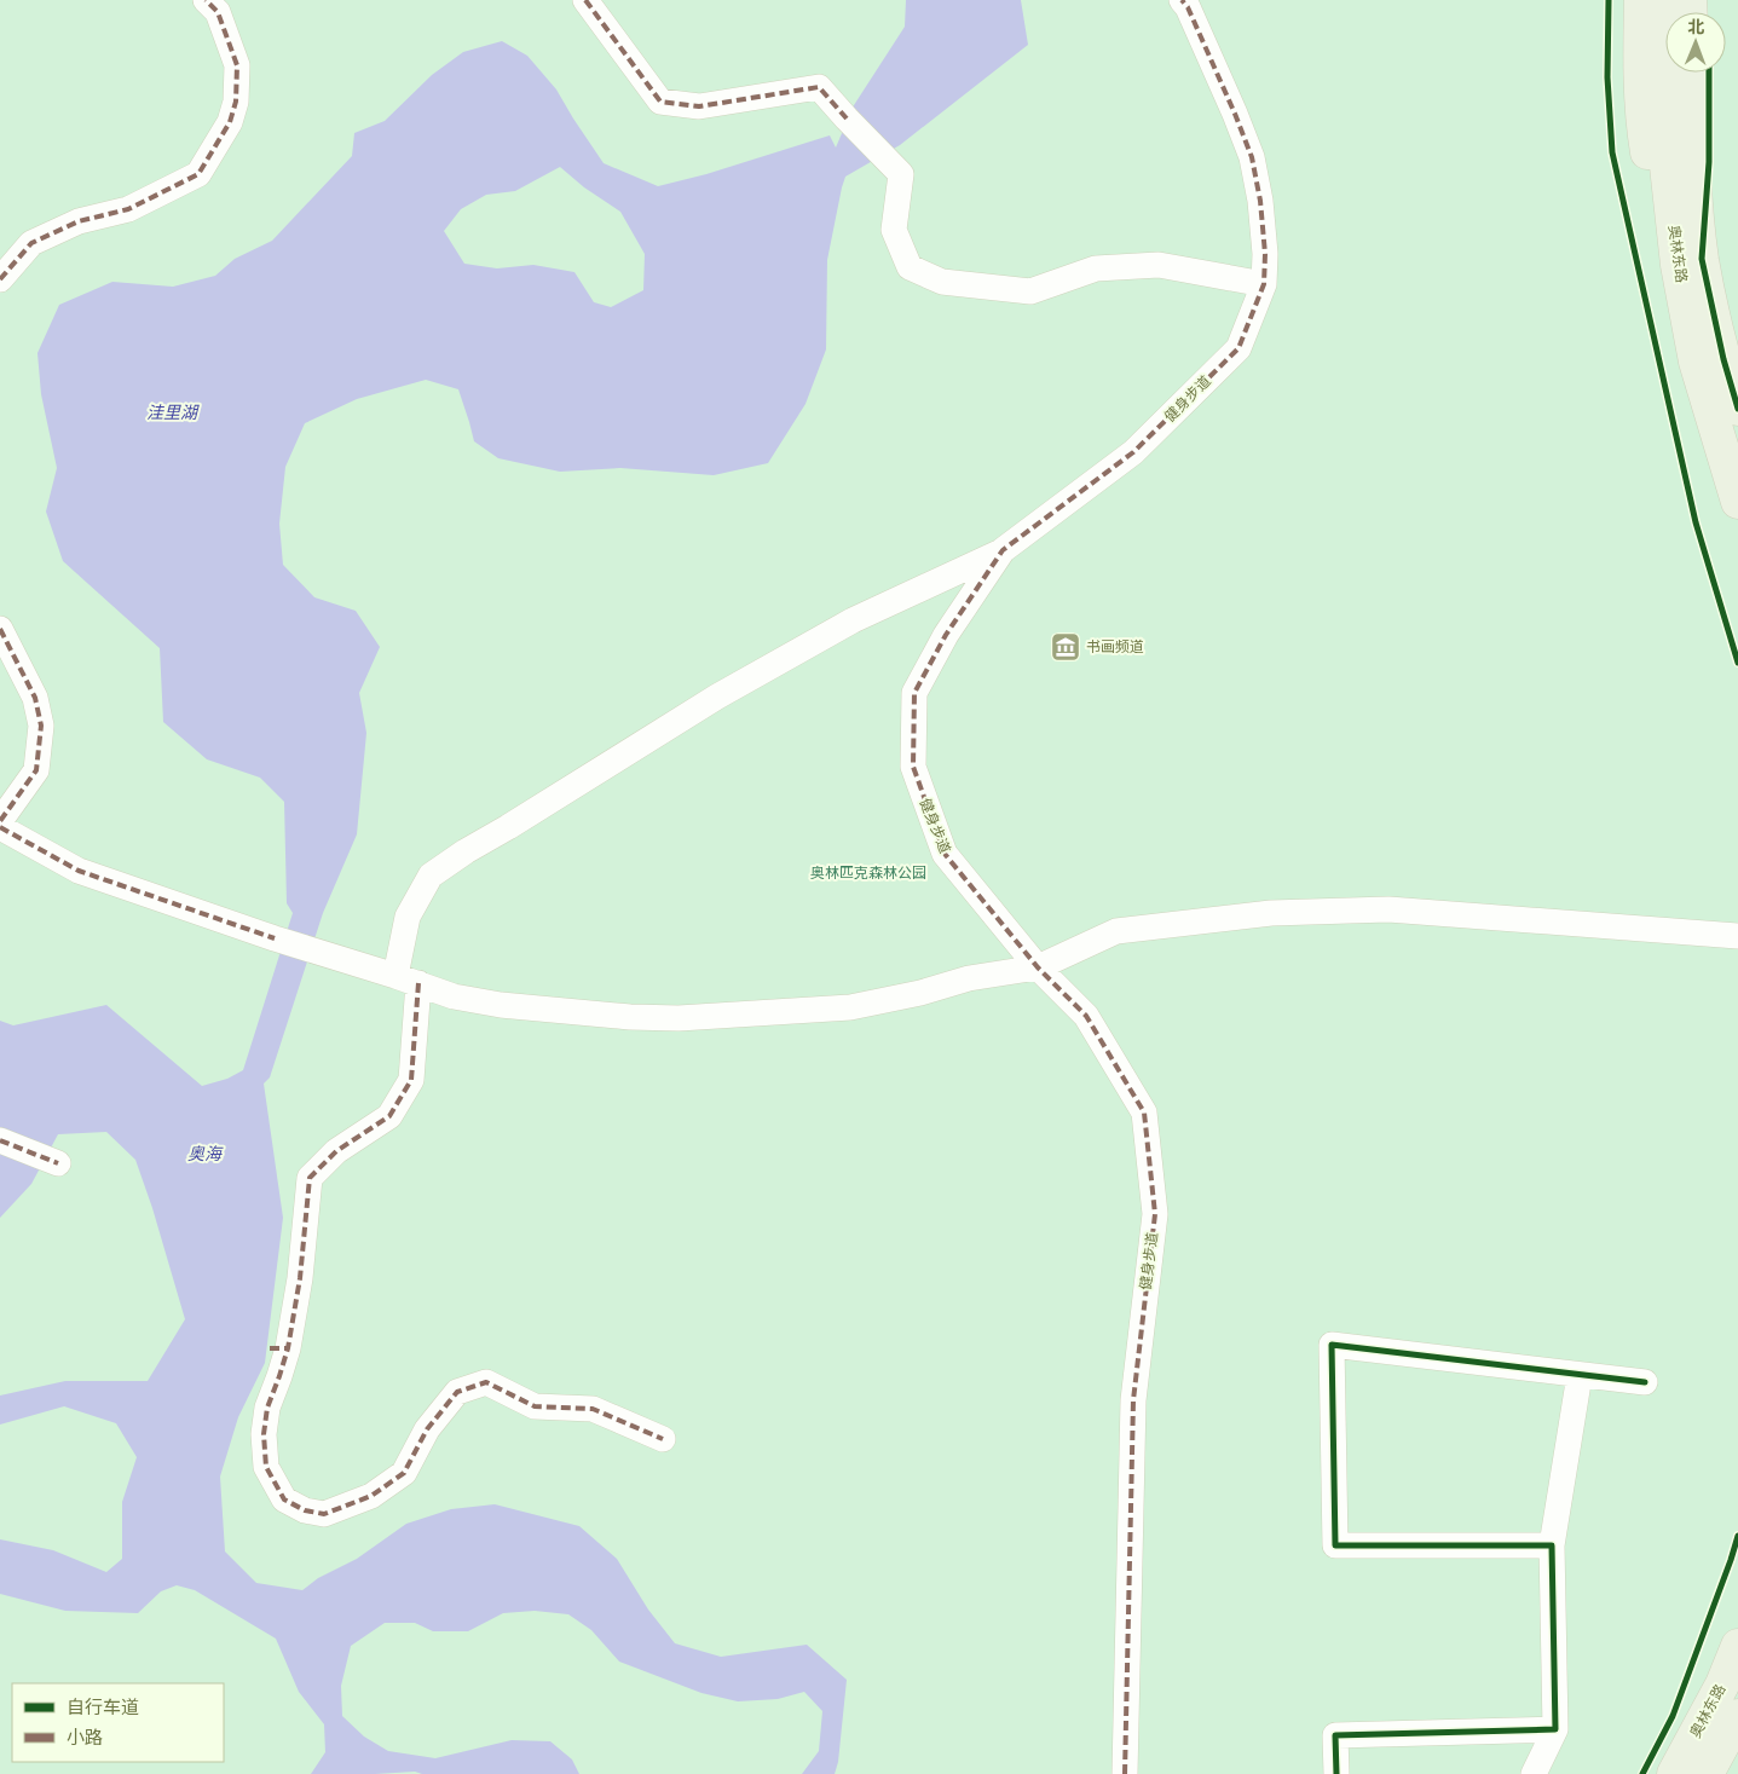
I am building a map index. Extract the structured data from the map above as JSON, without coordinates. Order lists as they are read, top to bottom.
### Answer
{
  "streets": {
    "main road": ["奥林东路"],
    "street": ["健身步道"]
  },
  "water": ["洼里湖", "奥海"],
  "parks": ["奥林匹克森林公园"],
  "places": {
    "museum": ["书画频道"]
  },
  "legend": ["自行车道", "小路"],
  "north": "top"
}
